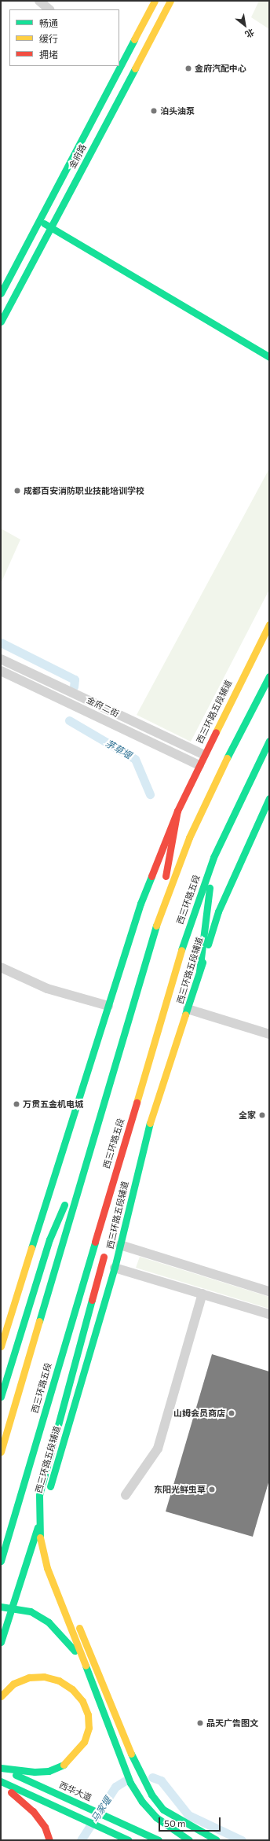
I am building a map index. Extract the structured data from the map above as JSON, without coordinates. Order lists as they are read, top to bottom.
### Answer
{
  "streets": {
    "main road": [
      "金府路",
      "西三环路五段辅道",
      "西三环路五段",
      "西华大道"
    ],
    "street": ["金府二街"]
  },
  "crossings": [
    ["金府二街", "西三环路五段辅道"]
  ],
  "water": ["茅草堰", "马家堰"],
  "places": [
    "金府汽配中心",
    "泊头油泵",
    "成都百安消防职业技能培训学校",
    "万贯五金机电城",
    "全家",
    "山姆会员商店",
    "东阳光鲜虫草",
    "品天广告图文"
  ],
  "legend": ["畅通", "缓行", "拥堵"],
  "scale_bar": "50 m",
  "north": "bottom right"
}
